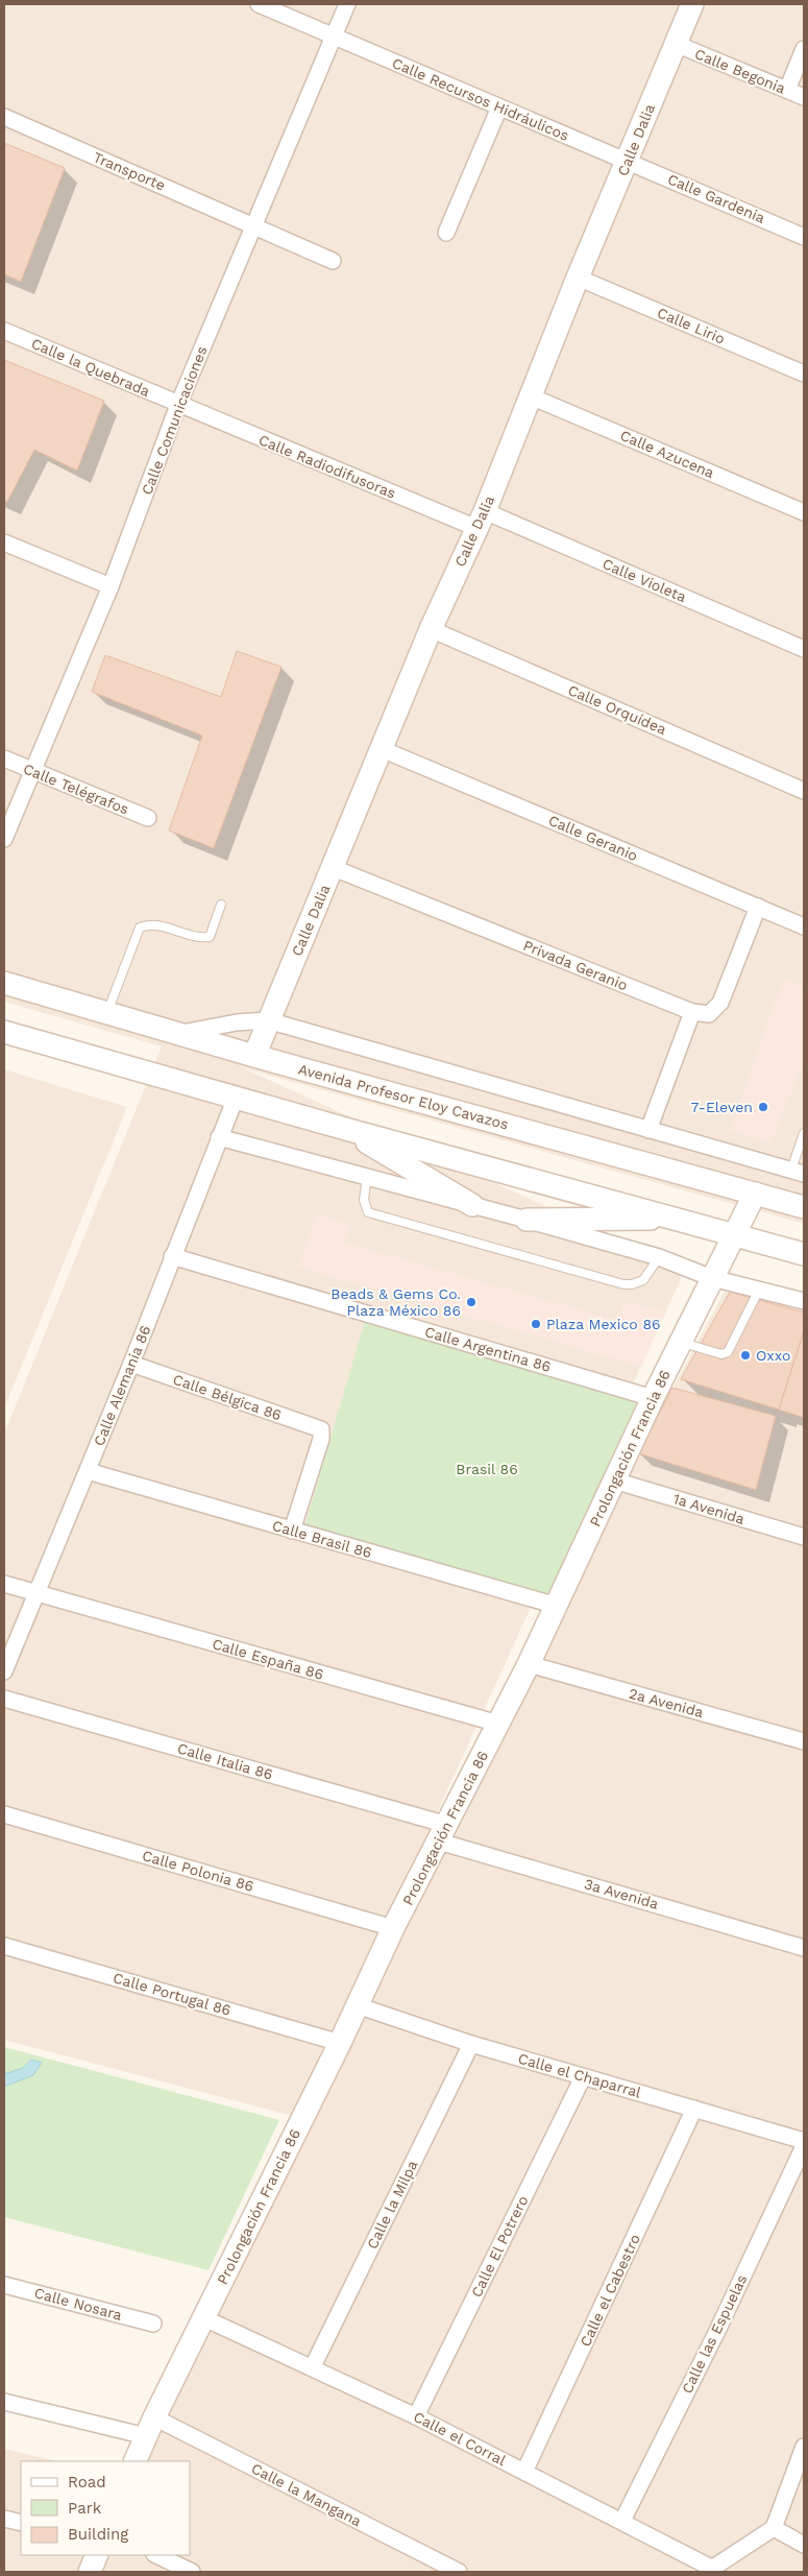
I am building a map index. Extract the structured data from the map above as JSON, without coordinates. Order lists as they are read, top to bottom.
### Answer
{
  "streets": {
    "street": [
      "Calle Begonia",
      "Calle Recursos Hidráulicos",
      "Calle Dalia",
      "Transporte",
      "Calle Gardenia",
      "Calle Lirio",
      "Calle la Quebrada",
      "Calle Comunicaciones",
      "Calle Azucena",
      "Calle Radiodifusoras",
      "Calle Violeta",
      "Calle Orquídea",
      "Calle Telégrafos",
      "Calle Geranio",
      "Privada Geranio",
      "Avenida Profesor Eloy Cavazos",
      "Calle Argentina 86",
      "Calle Alemania 86",
      "Calle Bélgica 86",
      "Prolongación Francia 86",
      "1a Avenida",
      "Calle Brasil 86",
      "Calle España 86",
      "2a Avenida",
      "Calle Italia 86",
      "Calle Polonia 86",
      "3a Avenida",
      "Calle Portugal 86",
      "Calle el Chaparral",
      "Calle la Milpa",
      "Calle El Potrero",
      "Calle el Cabestro",
      "Calle Nosara",
      "Calle las Espuelas",
      "Calle el Corral",
      "Calle la Mangana"
    ]
  },
  "crossings": [
    ["Calle Begonia", "Calle Dalia"],
    ["Calle Recursos Hidráulicos", "Calle Dalia"],
    ["Calle Recursos Hidráulicos", "Calle Gardenia"],
    ["Calle Recursos Hidráulicos", "Calle Comunicaciones"],
    ["Calle Dalia", "Calle Gardenia"],
    ["Calle Dalia", "Calle Lirio"],
    ["Calle Dalia", "Calle Azucena"],
    ["Calle Dalia", "Calle Radiodifusoras"],
    ["Calle Dalia", "Calle Violeta"],
    ["Calle Dalia", "Calle Orquídea"],
    ["Calle Dalia", "Calle Geranio"],
    ["Calle Dalia", "Privada Geranio"],
    ["Calle Dalia", "Avenida Profesor Eloy Cavazos"],
    ["Transporte", "Calle Comunicaciones"],
    ["Calle la Quebrada", "Calle Comunicaciones"],
    ["Calle la Quebrada", "Calle Radiodifusoras"],
    ["Calle Comunicaciones", "Calle Radiodifusoras"],
    ["Calle Comunicaciones", "Calle Telégrafos"],
    ["Calle Radiodifusoras", "Calle Violeta"],
    ["Avenida Profesor Eloy Cavazos", "Prolongación Francia 86"],
    ["Calle Argentina 86", "Calle Alemania 86"],
    ["Calle Argentina 86", "Prolongación Francia 86"],
    ["Calle Alemania 86", "Calle Bélgica 86"],
    ["Calle Alemania 86", "Calle Brasil 86"],
    ["Calle Alemania 86", "Calle España 86"],
    ["Calle Bélgica 86", "Calle Brasil 86"],
    ["Prolongación Francia 86", "1a Avenida"],
    ["Prolongación Francia 86", "Calle Brasil 86"],
    ["Prolongación Francia 86", "Calle España 86"],
    ["Prolongación Francia 86", "2a Avenida"],
    ["Prolongación Francia 86", "Calle Italia 86"],
    ["Prolongación Francia 86", "Calle Polonia 86"],
    ["Prolongación Francia 86", "3a Avenida"],
    ["Prolongación Francia 86", "Calle Portugal 86"],
    ["Prolongación Francia 86", "Calle el Chaparral"],
    ["Prolongación Francia 86", "Calle el Corral"],
    ["Prolongación Francia 86", "Calle la Mangana"],
    ["Calle Italia 86", "3a Avenida"],
    ["Calle el Chaparral", "Calle la Milpa"],
    ["Calle el Chaparral", "Calle El Potrero"],
    ["Calle el Chaparral", "Calle el Cabestro"],
    ["Calle la Milpa", "Calle el Corral"],
    ["Calle El Potrero", "Calle el Corral"],
    ["Calle el Cabestro", "Calle el Corral"],
    ["Calle las Espuelas", "Calle el Corral"]
  ],
  "parks": ["Brasil 86"],
  "places": [
    "7-Eleven",
    "Beads & Gems Co. Plaza México 86",
    "Plaza Mexico 86",
    "Oxxo"
  ],
  "legend": ["Road", "Park", "Building"]
}
